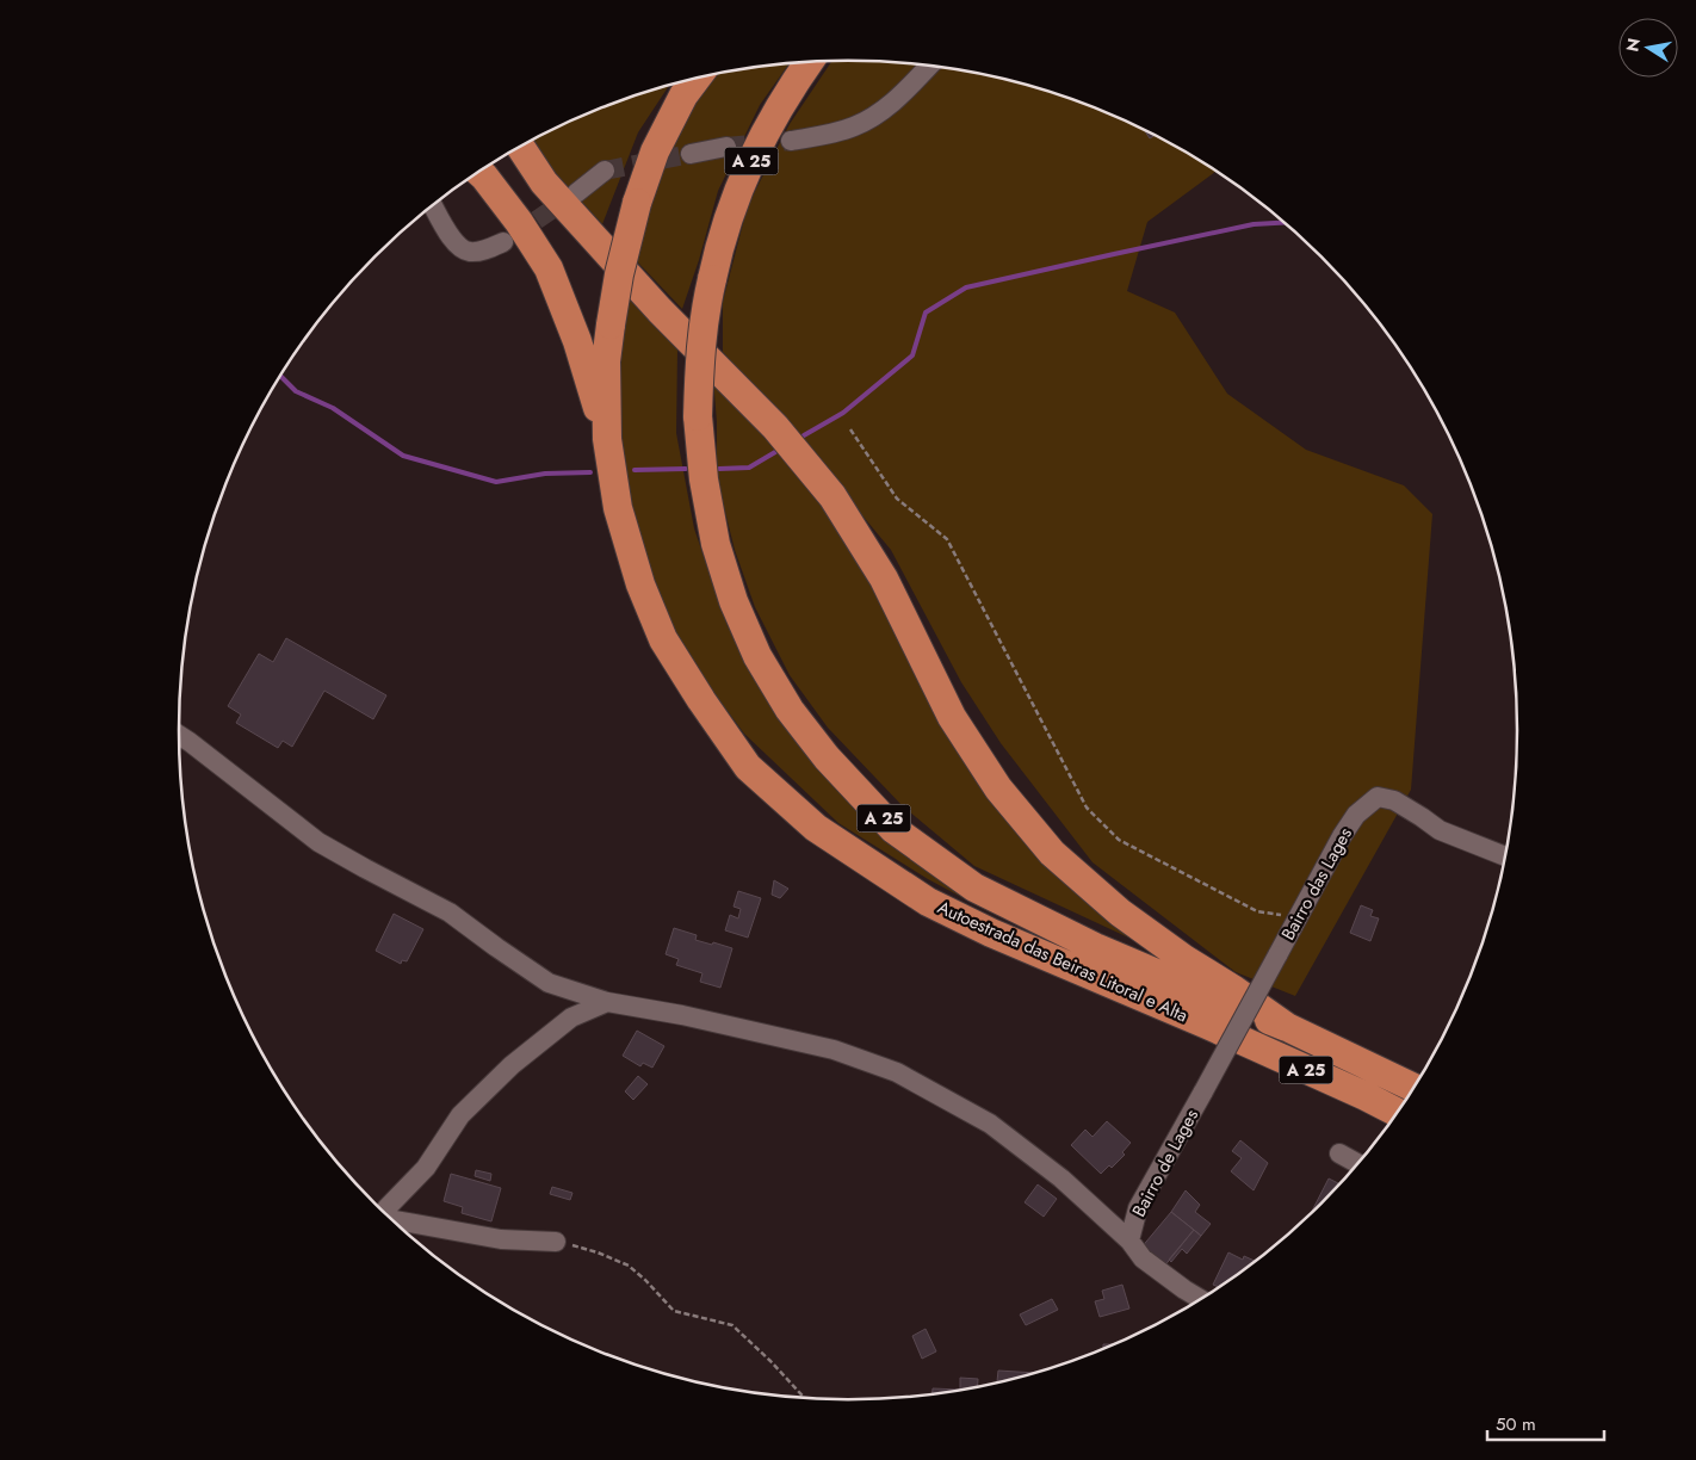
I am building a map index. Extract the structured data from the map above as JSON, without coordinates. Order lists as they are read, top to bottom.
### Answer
{
  "streets": {
    "highway": ["A 25", "Autoestrada das Beiras Litoral e Alta"],
    "street": ["Bairro das Lages", "Bairro de Lages"]
  },
  "crossings": [
    ["Bairro das Lages", "Bairro de Lages"]
  ],
  "scale_bar": "50 m",
  "north": "left"
}
